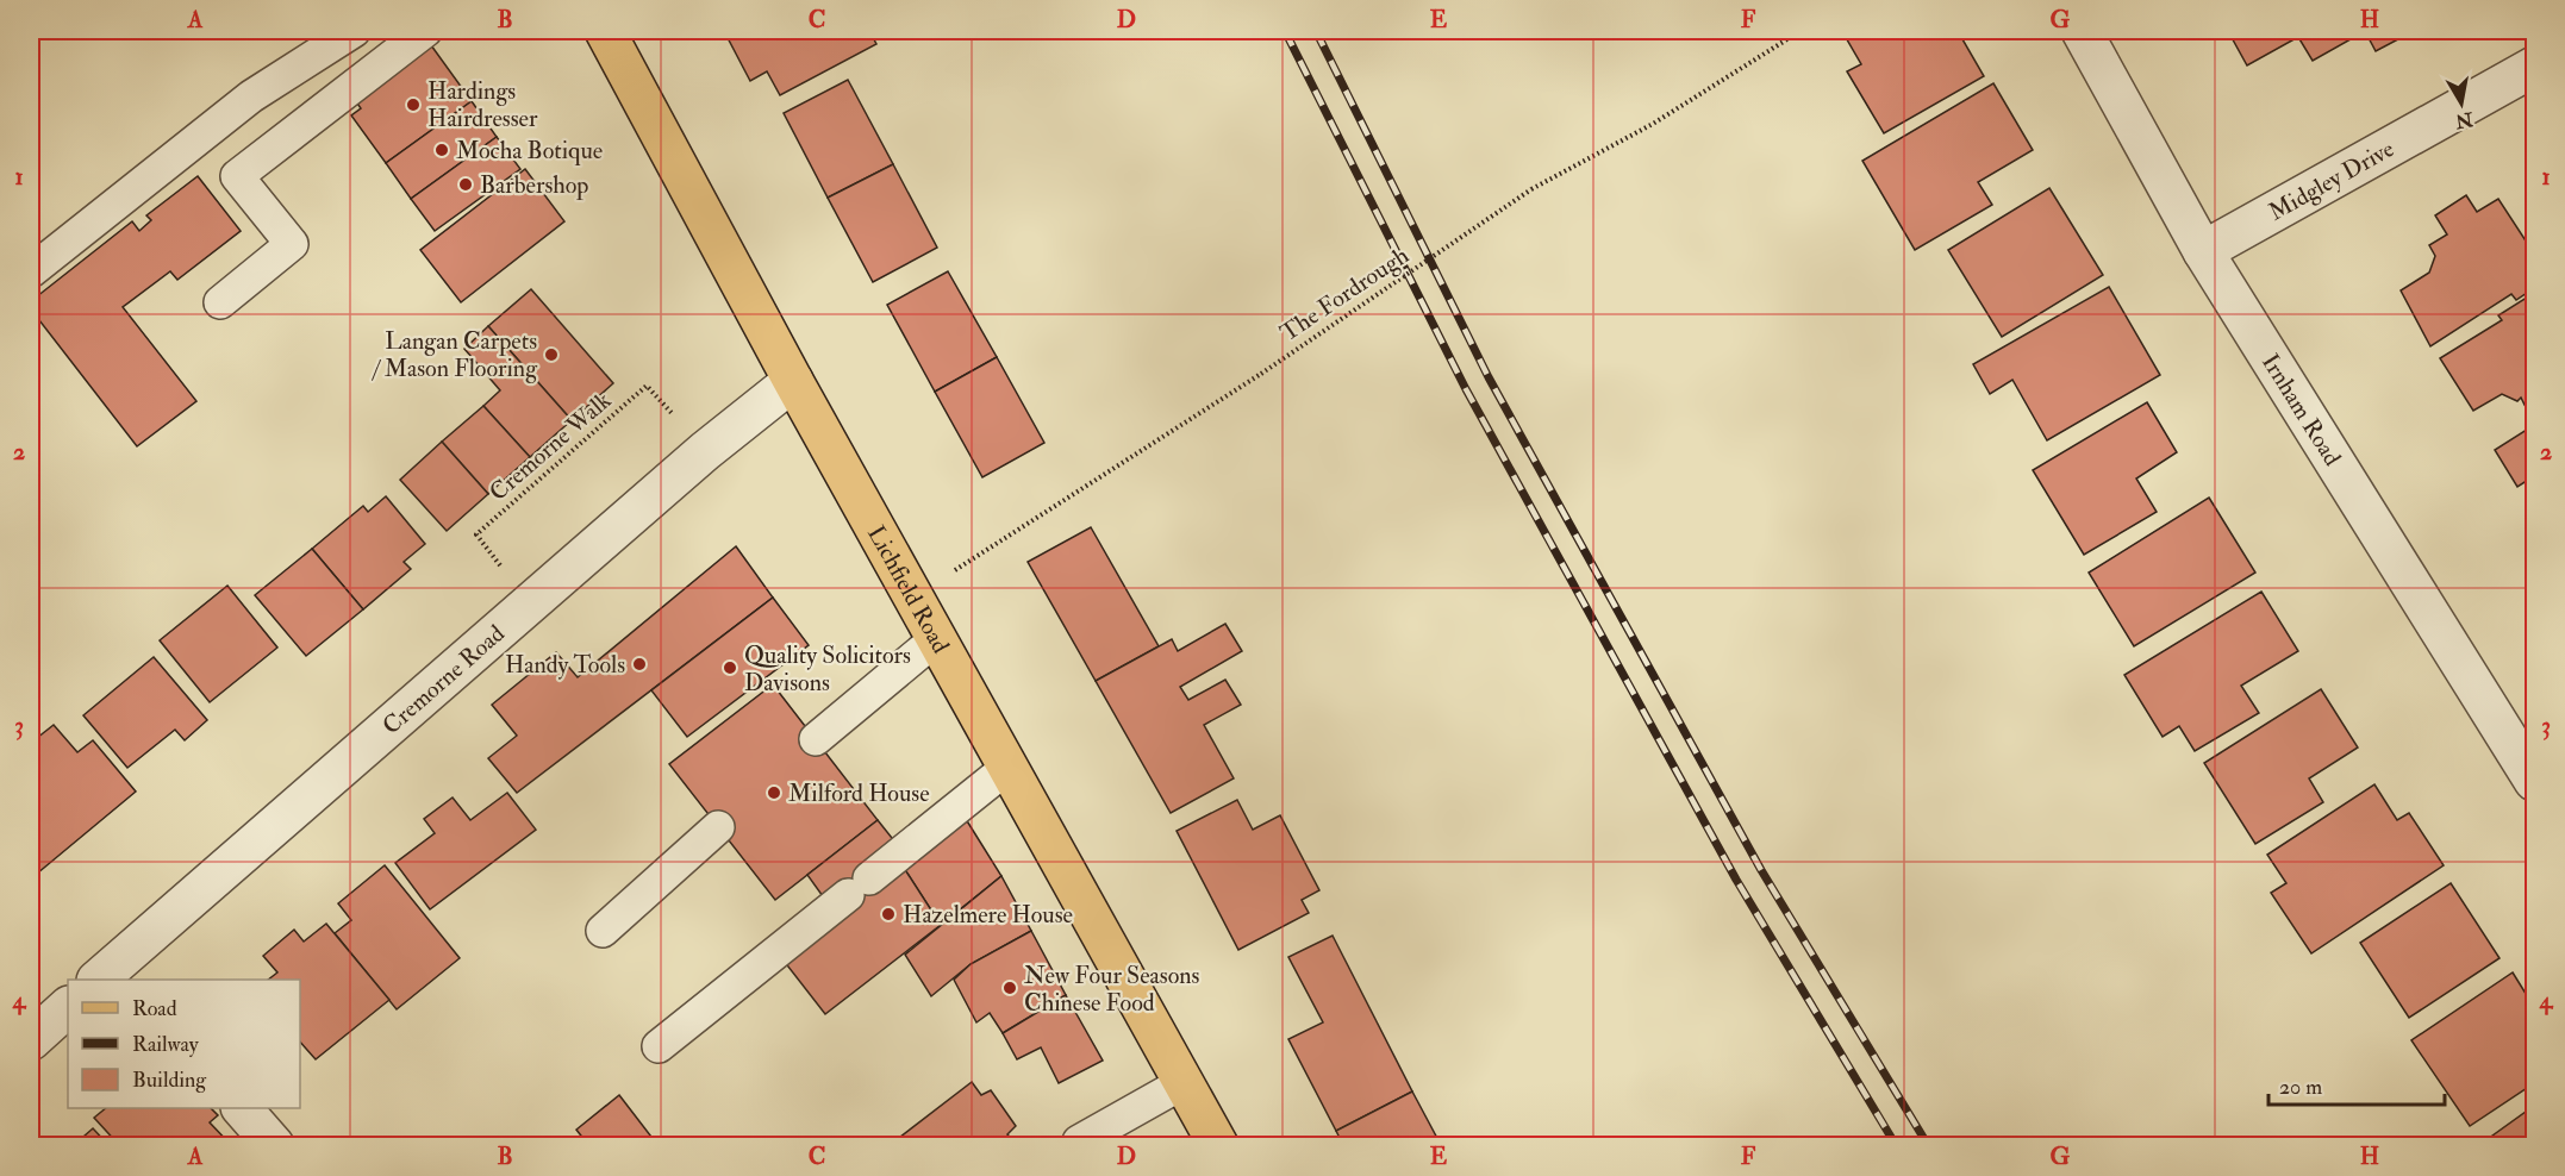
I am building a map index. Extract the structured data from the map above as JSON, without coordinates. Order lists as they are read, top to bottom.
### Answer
{
  "streets": {
    "main road": ["Lichfield Road"],
    "street": ["Midgley Drive", "Irnham Road", "Cremorne Road"],
    "path": ["The Fordrough", "Cremorne Walk"]
  },
  "crossings": [
    ["Midgley Drive", "Irnham Road"],
    ["The Fordrough", "Lichfield Road"],
    ["Cremorne Walk", "Cremorne Road"],
    ["Lichfield Road", "Cremorne Road"]
  ],
  "places": [
    "Hardings Hairdresser",
    "Mocha Botique",
    "Barbershop",
    "Langan Carpets / Mason Flooring",
    "Handy Tools",
    "Quality Solicitors Davisons",
    "Milford House",
    "Hazelmere House",
    "New Four Seasons Chinese Food"
  ],
  "legend": ["Road", "Railway", "Building"],
  "scale_bar": "20 m",
  "north": "bottom",
  "grid": {
    "columns": [
      "A",
      "B",
      "C",
      "D",
      "E",
      "F",
      "G",
      "H"
    ],
    "rows": [
      "1",
      "2",
      "3",
      "4"
    ]
  }
}
